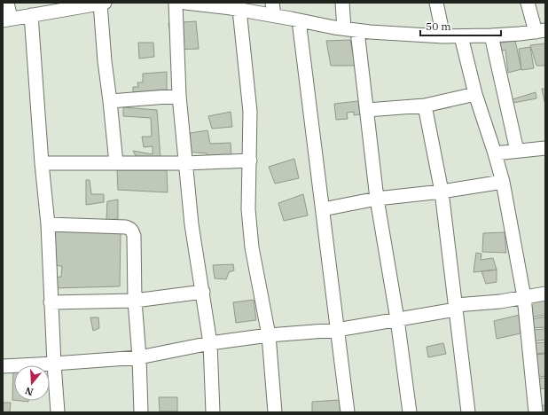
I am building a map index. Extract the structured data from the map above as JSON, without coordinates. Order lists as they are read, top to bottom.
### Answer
{
  "scale_bar": "50 m",
  "north": "bottom"
}
